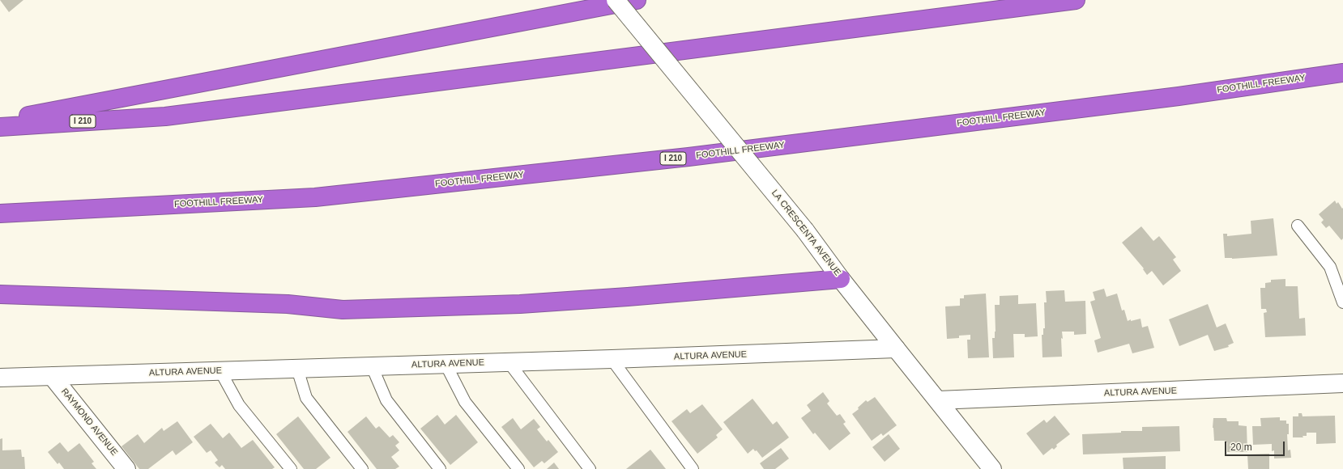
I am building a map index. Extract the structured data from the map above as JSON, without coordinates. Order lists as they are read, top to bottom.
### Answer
{
  "streets": {
    "highway": ["FOOTHILL FREEWAY", "I 210"],
    "street": ["LA CRESCENTA AVENUE", "ALTURA AVENUE", "RAYMOND AVENUE"]
  },
  "crossings": [
    ["LA CRESCENTA AVENUE", "ALTURA AVENUE"],
    ["ALTURA AVENUE", "RAYMOND AVENUE"]
  ],
  "scale_bar": "20 m"
}
